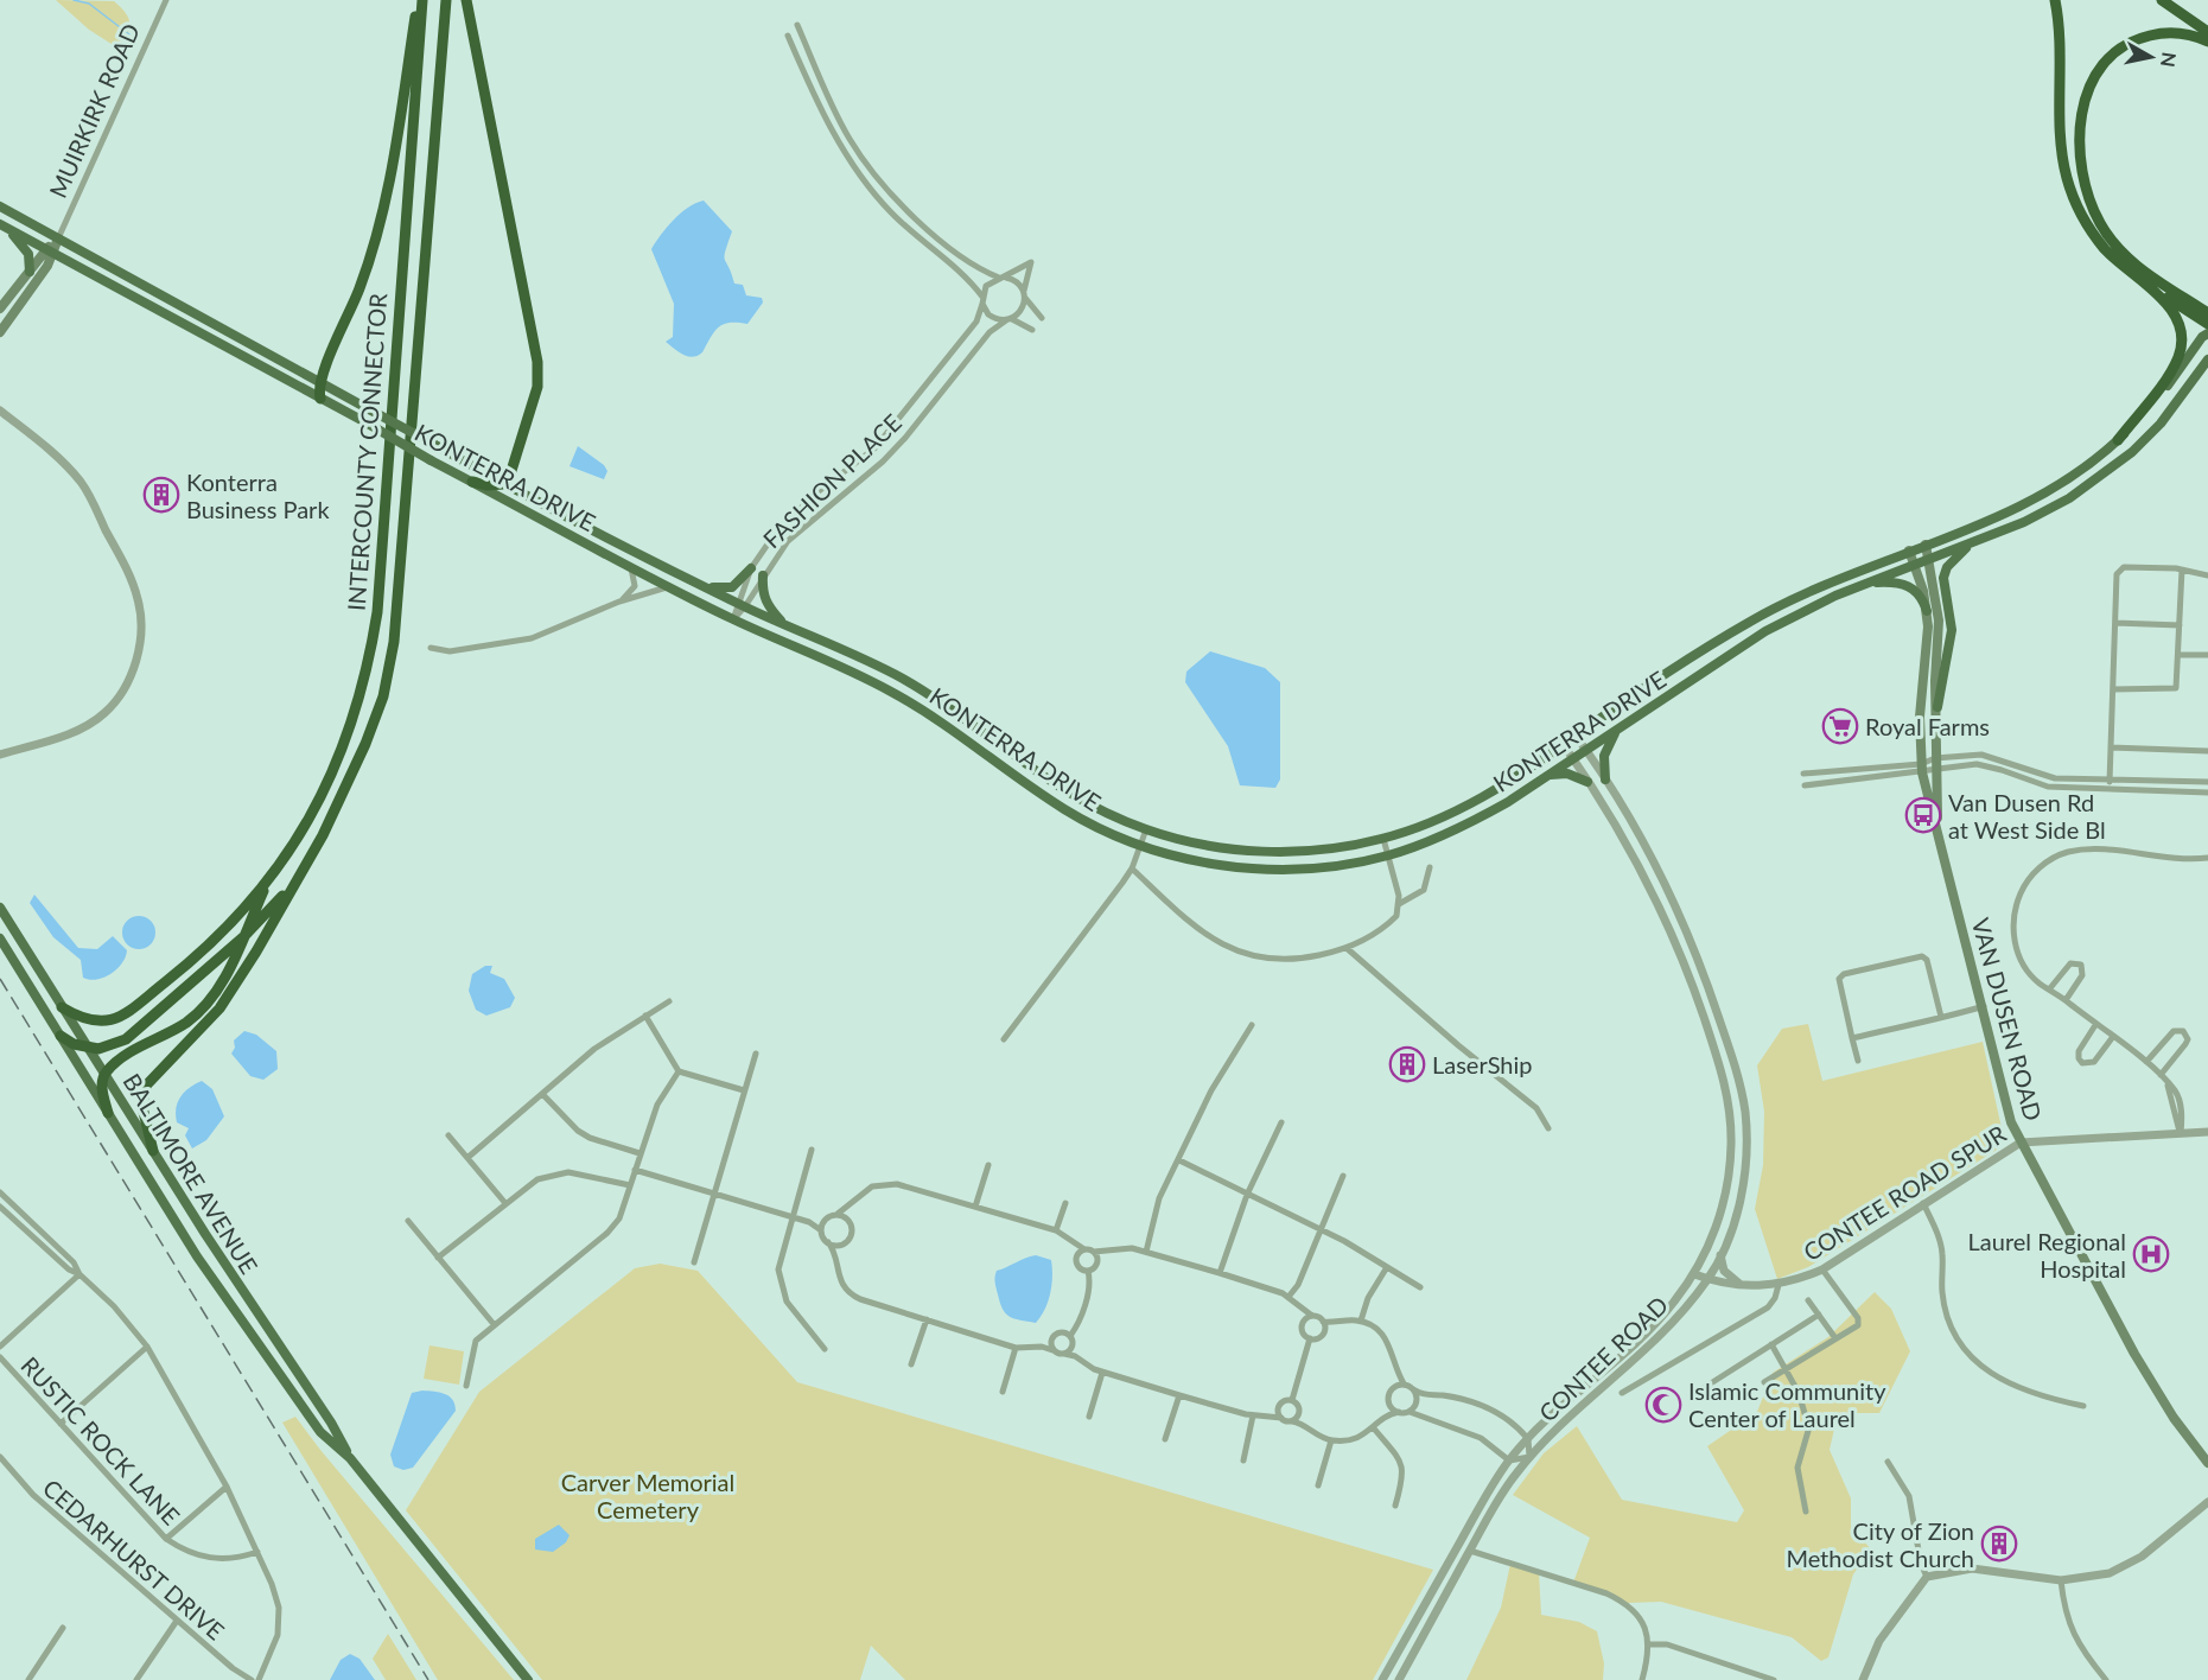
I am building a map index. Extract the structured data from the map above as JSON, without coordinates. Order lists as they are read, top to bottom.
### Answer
{
  "streets": {
    "highway": ["INTERCOUNTY CONNECTOR"],
    "main road": [
      "MUIRKIRK ROAD",
      "KONTERRA DRIVE",
      "VAN DUSEN ROAD",
      "BALTIMORE AVENUE"
    ],
    "street": [
      "FASHION PLACE",
      "CONTEE ROAD SPUR",
      "CONTEE ROAD",
      "RUSTIC ROCK LANE",
      "CEDARHURST DRIVE"
    ]
  },
  "crossings": [
    ["MUIRKIRK ROAD", "KONTERRA DRIVE"],
    ["KONTERRA DRIVE", "FASHION PLACE"],
    ["KONTERRA DRIVE", "VAN DUSEN ROAD"],
    ["KONTERRA DRIVE", "CONTEE ROAD"],
    ["VAN DUSEN ROAD", "CONTEE ROAD SPUR"],
    ["CONTEE ROAD SPUR", "CONTEE ROAD"]
  ],
  "parks": ["Carver Memorial Cemetery"],
  "places": {
    "building": ["Konterra Business Park", "LaserShip", "City of Zion Methodist Church"],
    "supermarket": ["Royal Farms"],
    "bus stop": ["Van Dusen Rd at West Side Bl"],
    "hospital": ["Laurel Regional Hospital"],
    "mosque": ["Islamic Community Center of Laurel"]
  },
  "north": "right"
}
